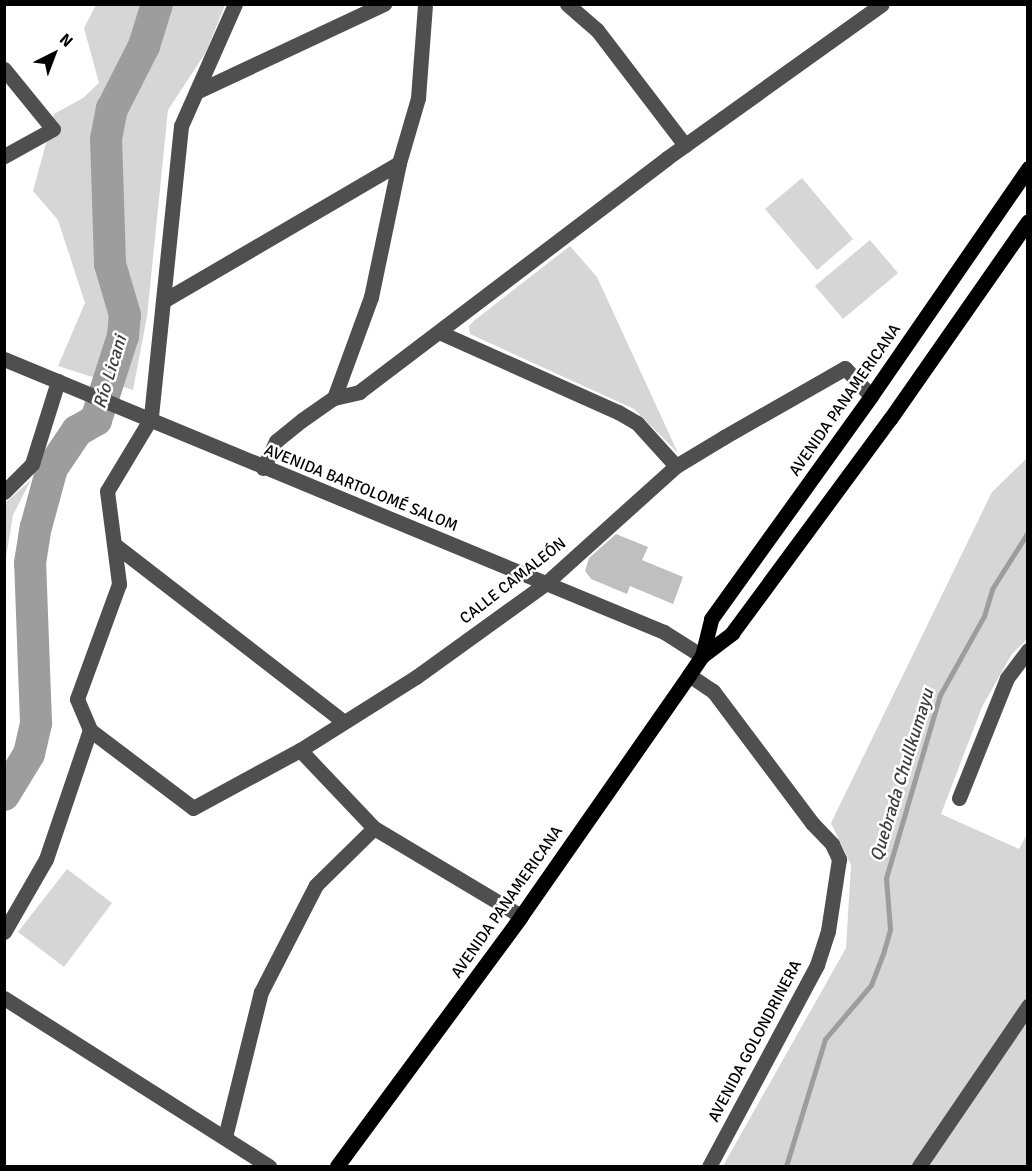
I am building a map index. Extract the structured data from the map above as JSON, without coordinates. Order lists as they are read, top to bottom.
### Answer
{
  "streets": {
    "main road": ["AVENIDA PANAMERICANA"],
    "street": ["AVENIDA BARTOLOMÉ SALOM", "CALLE CAMALEÓN", "AVENIDA GOLONDRINERA"]
  },
  "crossings": [
    ["AVENIDA PANAMERICANA", "AVENIDA BARTOLOMÉ SALOM"],
    ["AVENIDA PANAMERICANA", "CALLE CAMALEÓN"],
    ["AVENIDA PANAMERICANA", "AVENIDA GOLONDRINERA"],
    ["AVENIDA BARTOLOMÉ SALOM", "CALLE CAMALEÓN"]
  ],
  "water": ["Río Licani", "Quebrada Chullkumayu"],
  "north": "top right"
}
